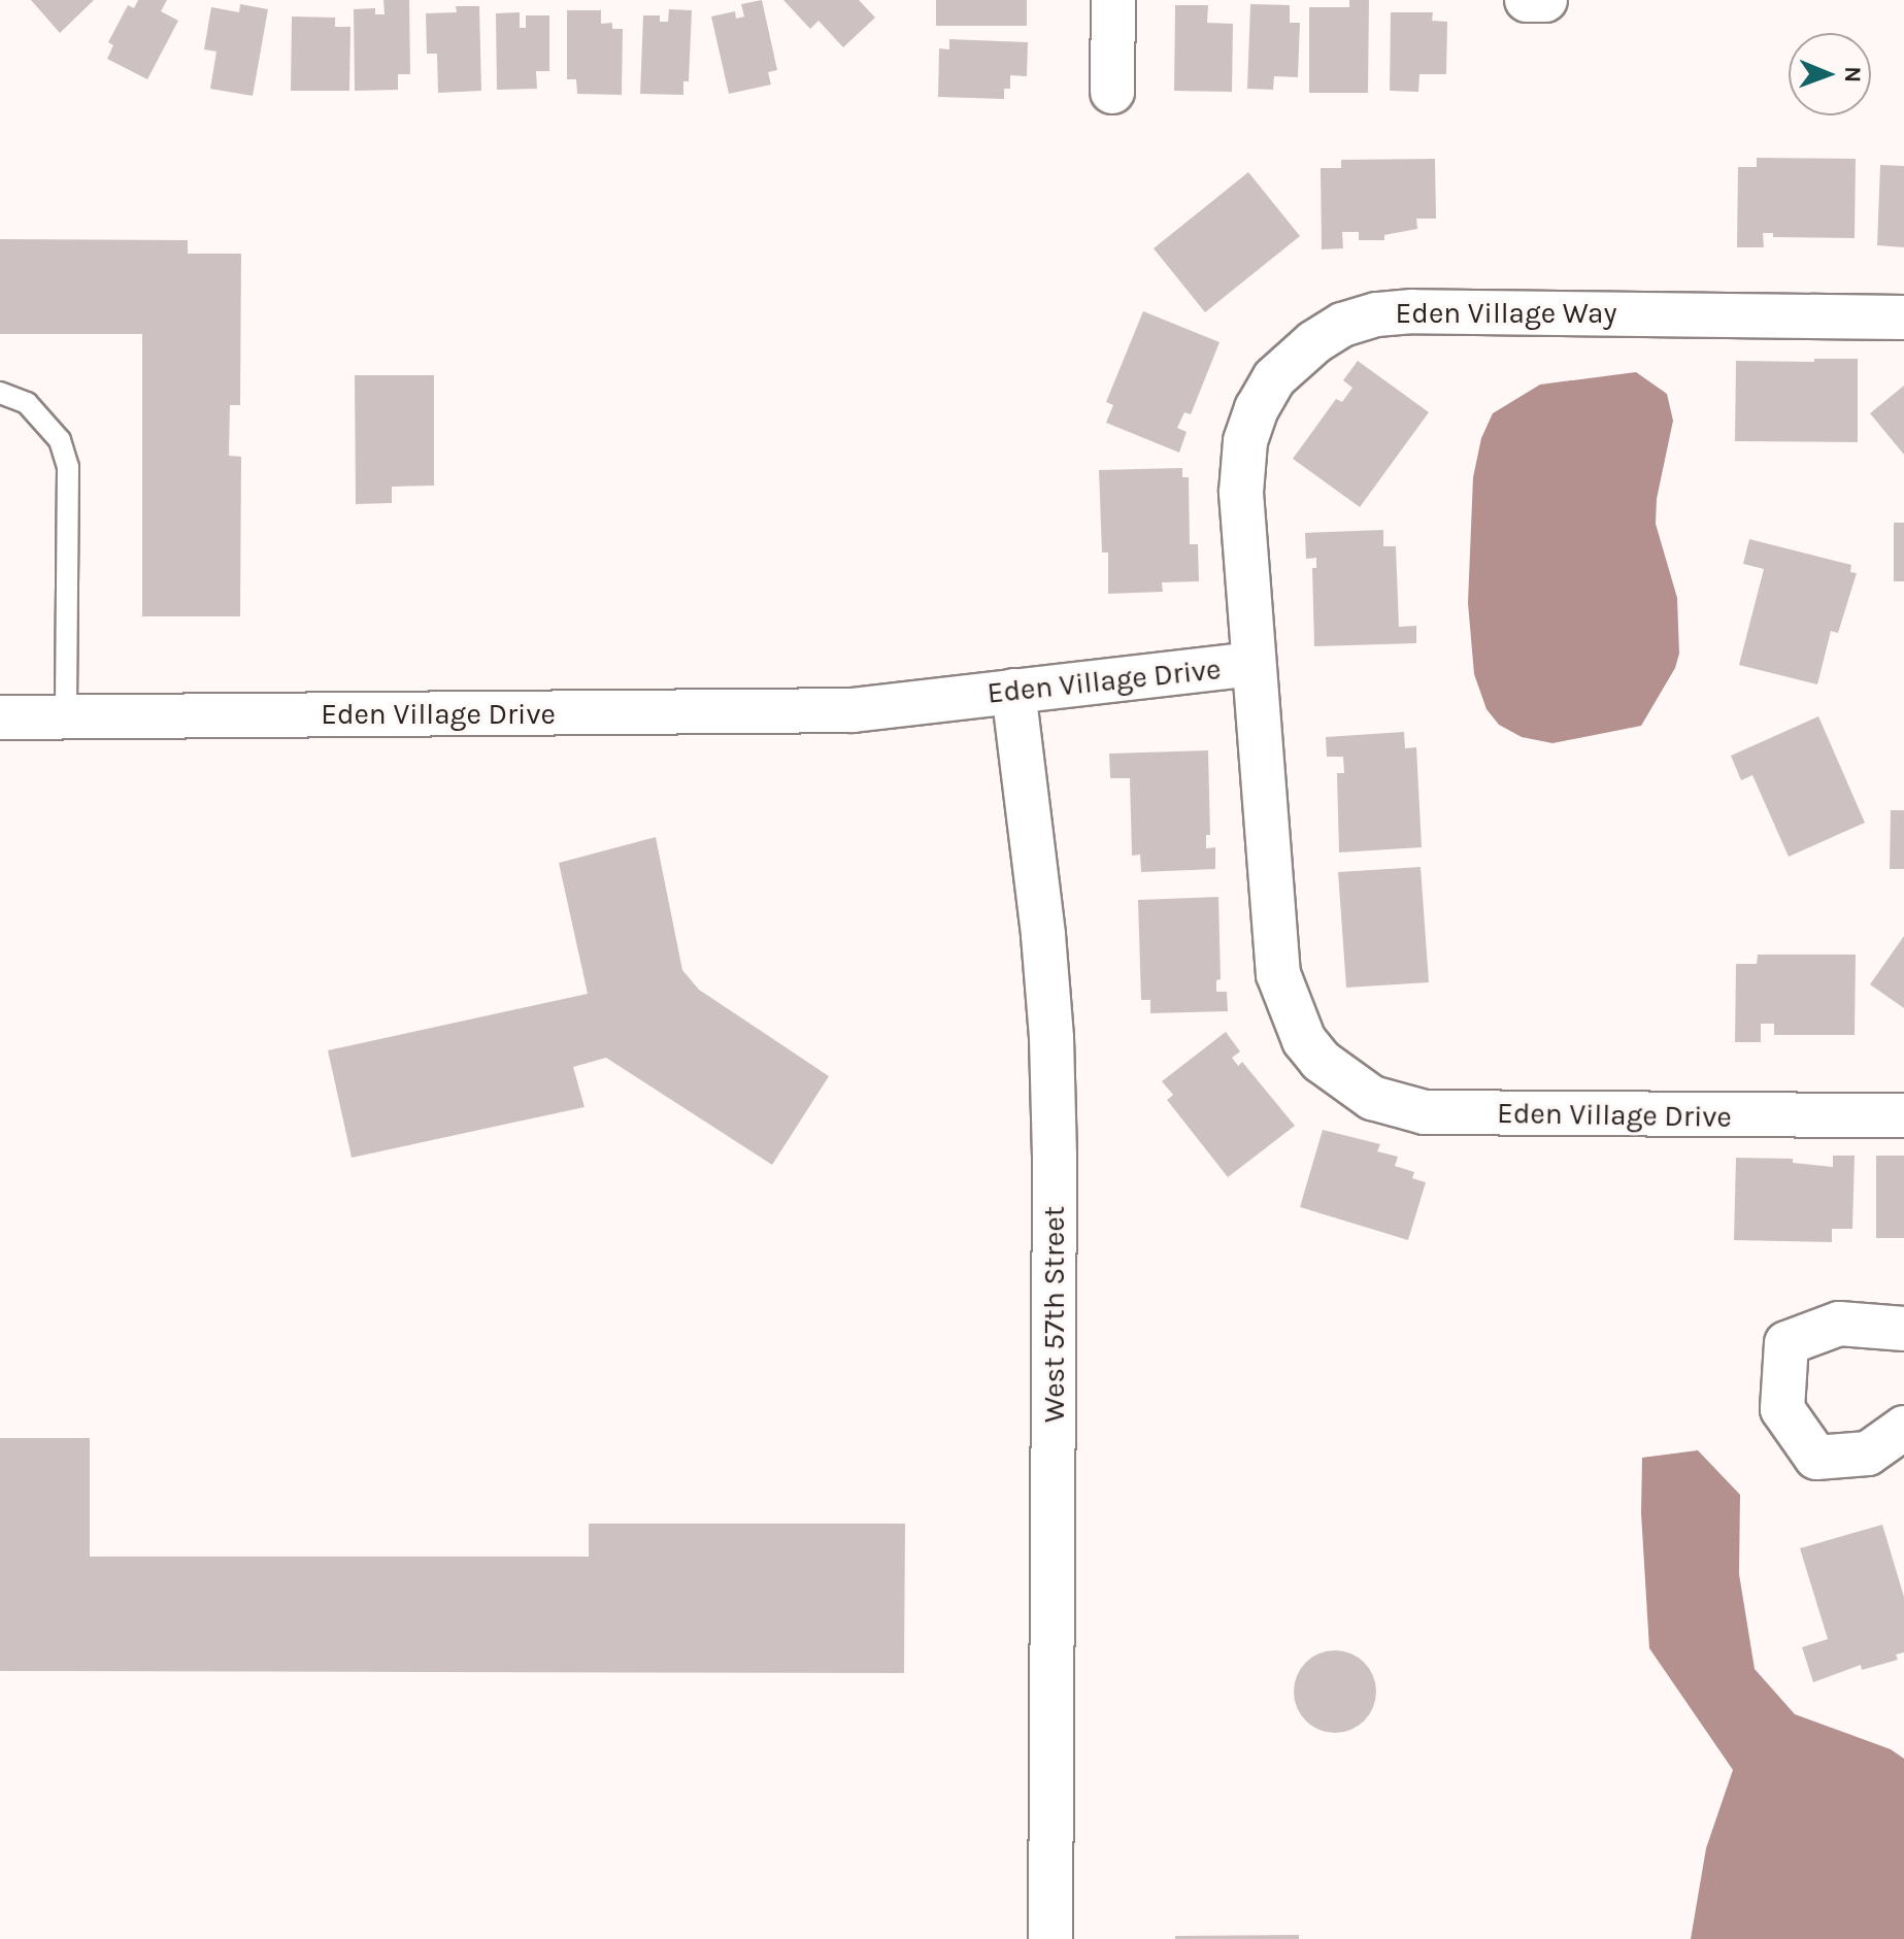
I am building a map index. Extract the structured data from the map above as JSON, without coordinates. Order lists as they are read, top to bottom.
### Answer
{
  "streets": {
    "street": ["Eden Village Way", "Eden Village Drive", "West 57th Street"]
  },
  "crossings": [
    ["Eden Village Way", "Eden Village Drive"],
    ["Eden Village Drive", "West 57th Street"]
  ],
  "north": "right"
}
